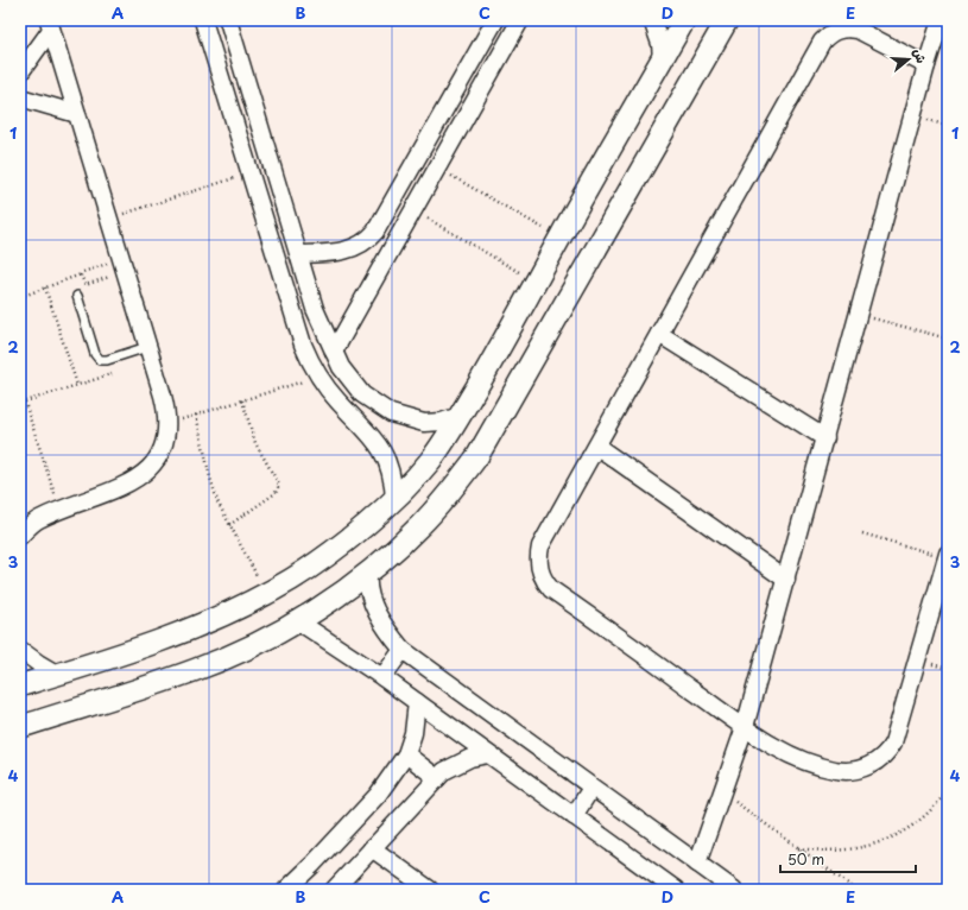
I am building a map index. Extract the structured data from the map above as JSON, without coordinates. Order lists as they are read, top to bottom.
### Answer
{
  "scale_bar": "50 m",
  "north": "right",
  "grid": {
    "columns": [
      "A",
      "B",
      "C",
      "D",
      "E"
    ],
    "rows": [
      "1",
      "2",
      "3",
      "4"
    ]
  }
}
